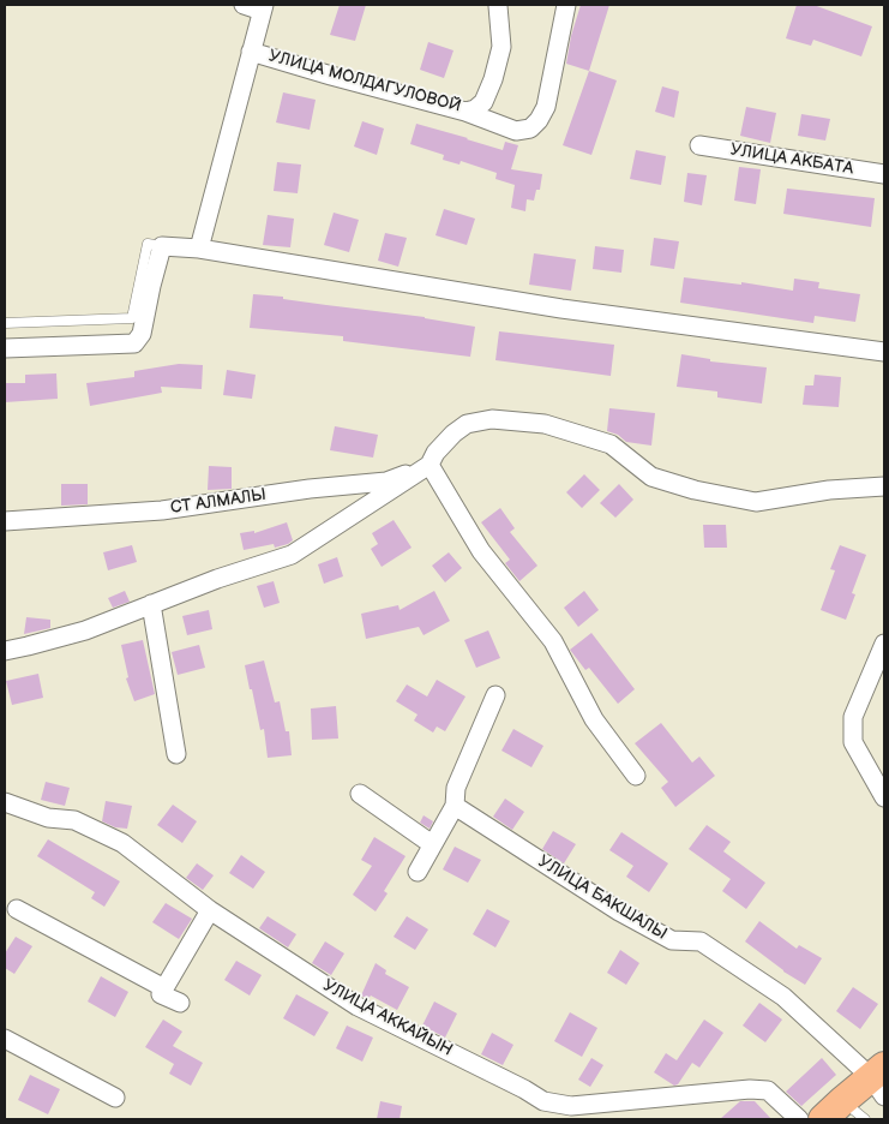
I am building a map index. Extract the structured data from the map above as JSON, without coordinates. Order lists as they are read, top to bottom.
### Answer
{
  "streets": {
    "street": [
      "УЛИЦА МОЛДАГУЛОВОЙ",
      "УЛИЦА АКБАТА",
      "СТ АЛМАЛЫ",
      "УЛИЦА БАКШАЛЫ",
      "УЛИЦА АККАЙЫН"
    ]
  }
}
